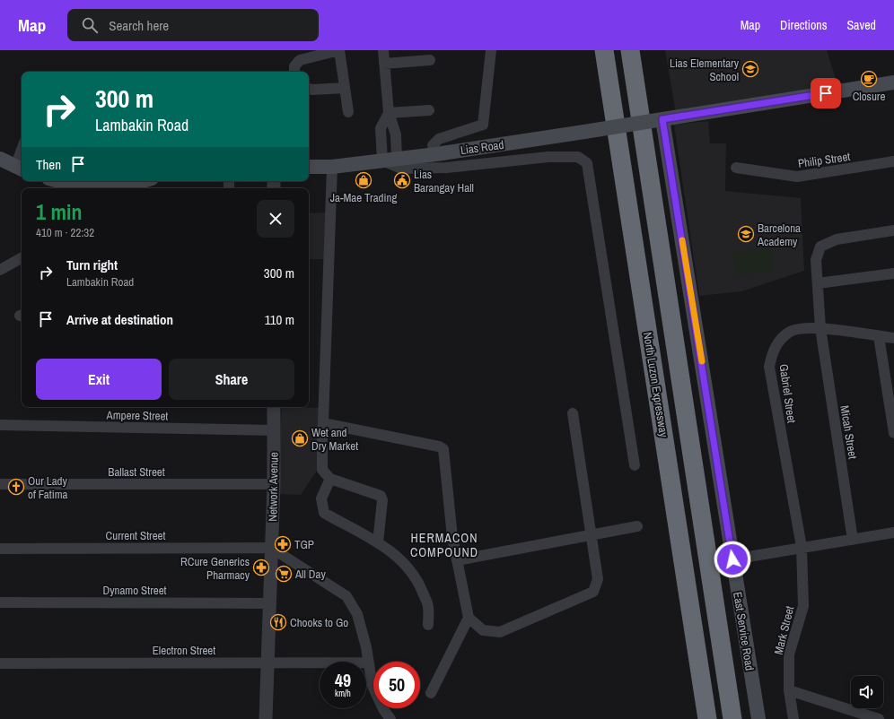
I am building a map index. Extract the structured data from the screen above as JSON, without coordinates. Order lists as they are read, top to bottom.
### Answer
{
  "streets": {
    "highway": ["North Luzon Expressway"],
    "main road": ["Lias Road", "East Service Road"],
    "street": [
      "Philip Street",
      "Gabriel Street",
      "Ampere Street",
      "Micah Street",
      "Ballast Street",
      "Network Avenue",
      "Current Street",
      "Dynamo Street",
      "Mark Street",
      "Electron Street"
    ]
  },
  "crossings": [
    ["Lias Road", "East Service Road"],
    ["Gabriel Street", "Micah Street"],
    ["Gabriel Street", "Mark Street"],
    ["Ampere Street", "Network Avenue"],
    ["Ballast Street", "Network Avenue"],
    ["Network Avenue", "Current Street"],
    ["Network Avenue", "Dynamo Street"],
    ["Network Avenue", "Electron Street"]
  ],
  "districts": ["HERMACON COMPOUND"],
  "places": {
    "school or university": ["Lias Elementary School", "Barcelona Academy"],
    "cafe": ["Closure"],
    "shop": ["Ja-Mae Trading", "Wet and Dry Market"],
    "public building": ["Lias Barangay Hall"],
    "church": ["Our Lady of Fatima"],
    "pharmacy": ["TGP", "RCure Generics Pharmacy"],
    "supermarket": ["All Day"],
    "restaurant": ["Chooks to Go"]
  },
  "page": {
    "header": "Map",
    "search": "Search here",
    "nav": ["Map", "Directions", "Saved"],
    "turn": ["300 m", "Lambakin Road"],
    "then": "Then",
    "heading": ["1 min", "410 m · 22:32"],
    "list": [
      {
        "name": "Turn right",
        "note": "Lambakin Road",
        "value": "300 m"
      },
      {
        "name": "Arrive at destination",
        "value": "110 m"
      }
    ],
    "buttons": ["Exit", "Share"],
    "speed": "49 km/h",
    "limit": "50"
  }
}
